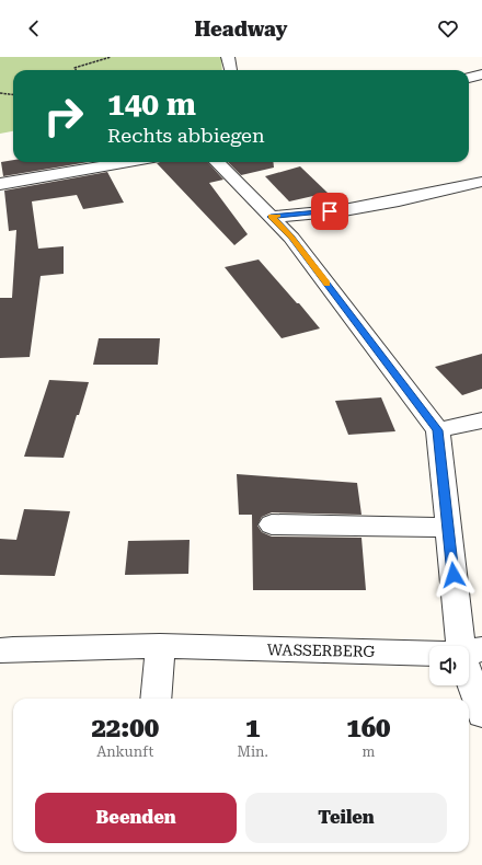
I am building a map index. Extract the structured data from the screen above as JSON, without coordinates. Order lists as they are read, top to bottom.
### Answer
{
  "streets": {
    "street": ["WASSERBERG"]
  },
  "page": {
    "header": "Headway",
    "turn": ["140 m", "Rechts abbiegen"],
    "eta": [
      "22:00",
      "Ankunft",
      "1",
      "Min.",
      "160",
      "m"
    ],
    "buttons": ["Beenden", "Teilen"]
  }
}
